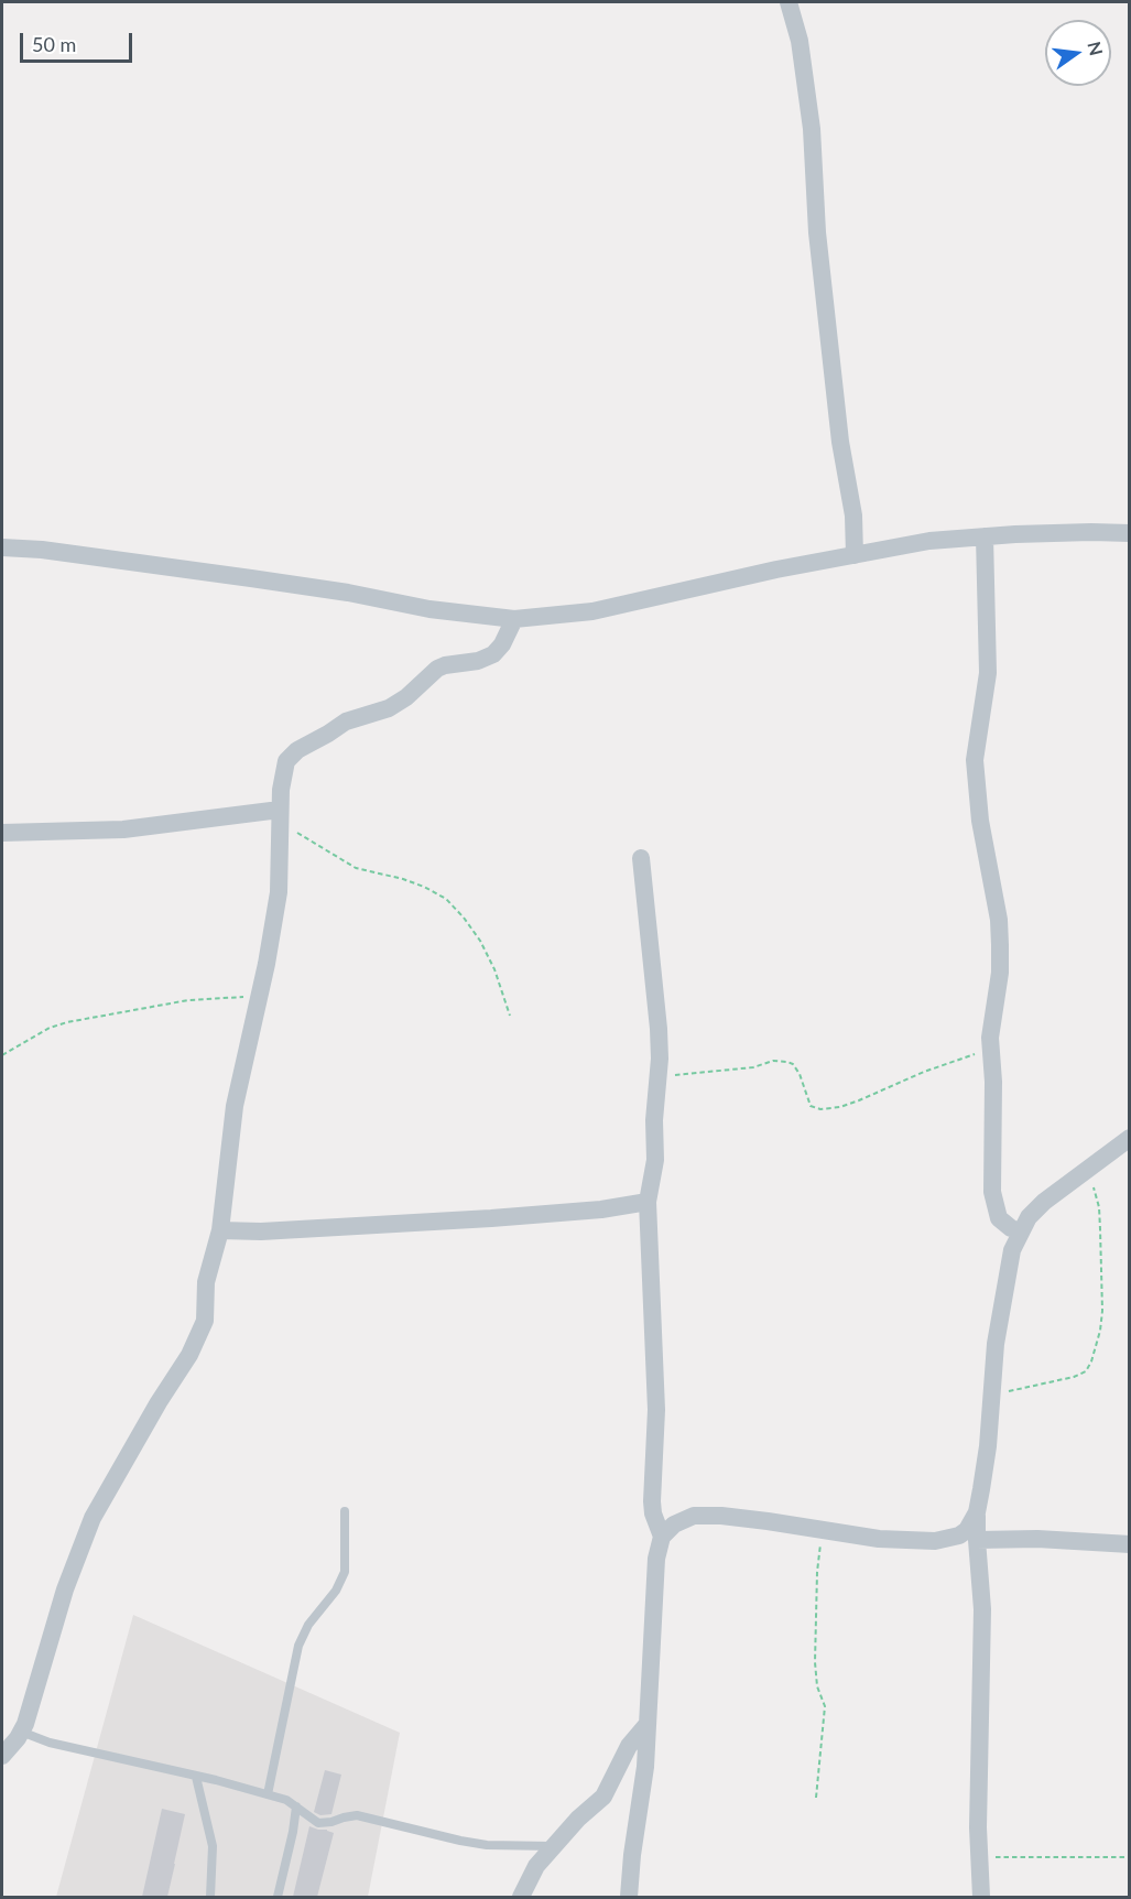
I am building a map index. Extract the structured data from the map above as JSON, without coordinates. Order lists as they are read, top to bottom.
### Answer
{
  "scale_bar": "50 m",
  "north": "right"
}
